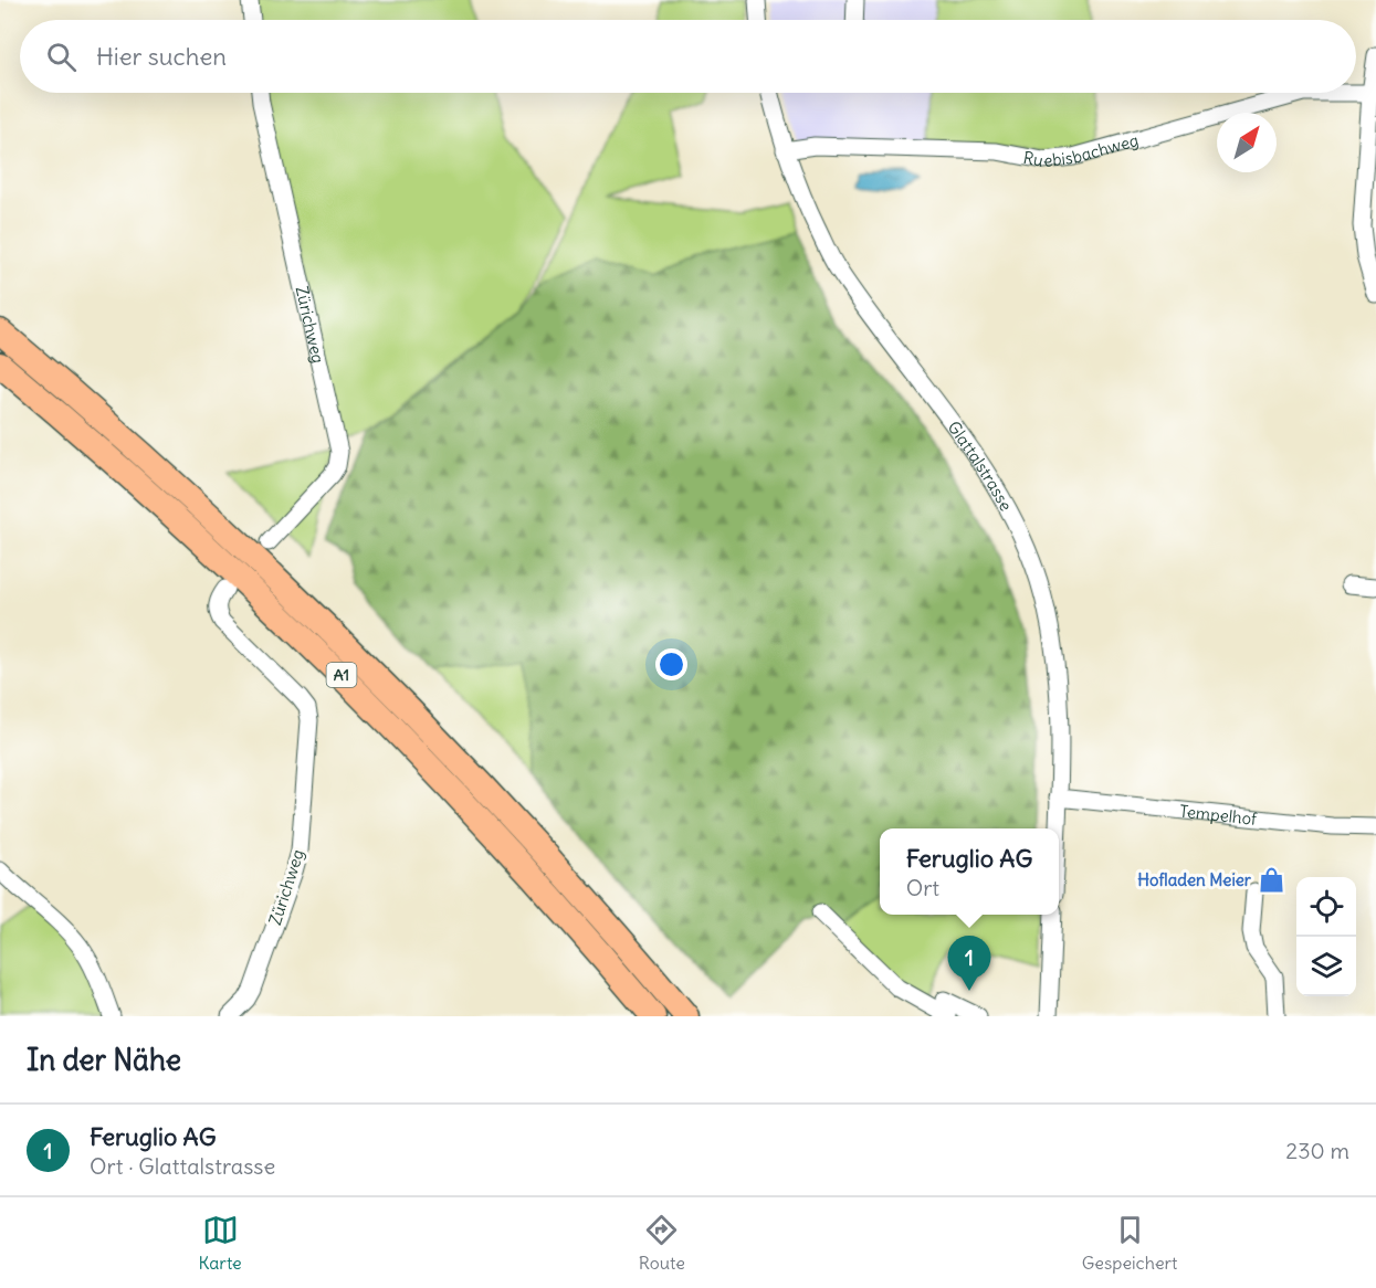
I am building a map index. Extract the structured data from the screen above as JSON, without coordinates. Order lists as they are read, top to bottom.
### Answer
{
  "streets": {
    "highway": ["A1"],
    "street": [
      "Ruebisbachweg",
      "Zürichweg",
      "Glattalstrasse",
      "Tempelhof"
    ]
  },
  "crossings": [
    ["Ruebisbachweg", "Glattalstrasse"],
    ["Glattalstrasse", "Tempelhof"]
  ],
  "places": {
    "shop": ["Hofladen Meier"]
  },
  "north": "top right",
  "page": {
    "search": "Hier suchen",
    "popup": ["Feruglio AG", "Ort"],
    "pins": "1",
    "heading": "In der Nähe",
    "list": [
      {
        "mark": "1",
        "name": "Feruglio AG",
        "note": "Ort · Glattalstrasse",
        "value": "230 m"
      }
    ],
    "nav": ["Karte", "Route", "Gespeichert"]
  }
}
